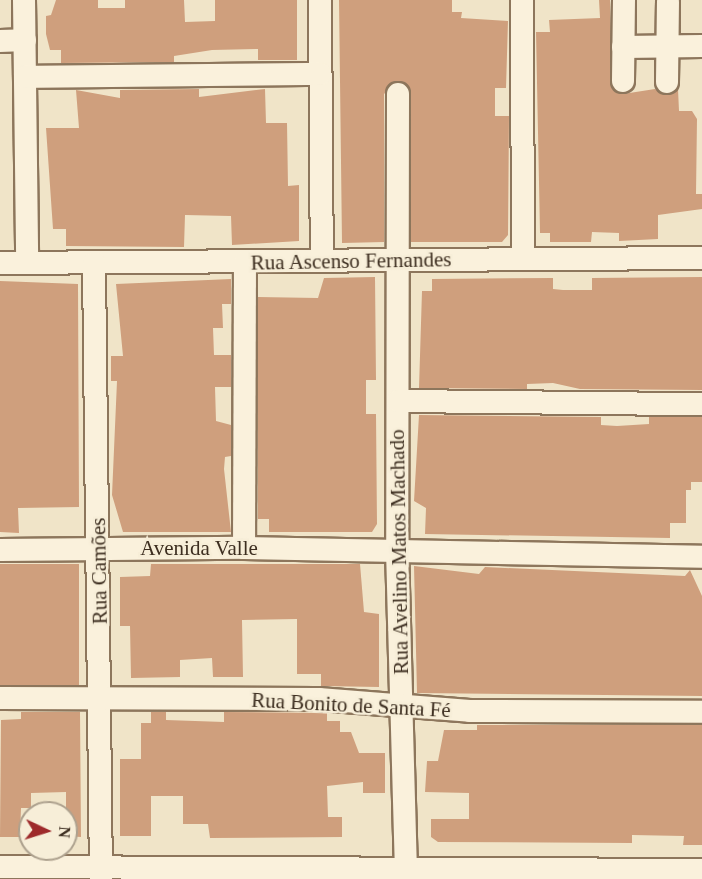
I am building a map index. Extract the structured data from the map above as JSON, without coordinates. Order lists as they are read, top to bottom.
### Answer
{
  "streets": {
    "street": [
      "Rua Ascenso Fernandes",
      "Avenida Valle",
      "Rua Avelino Matos Machado",
      "Rua Camões",
      "Rua Bonito de Santa Fé"
    ]
  },
  "crossings": [
    ["Rua Ascenso Fernandes", "Rua Avelino Matos Machado"],
    ["Rua Ascenso Fernandes", "Rua Camões"],
    ["Avenida Valle", "Rua Avelino Matos Machado"],
    ["Avenida Valle", "Rua Camões"],
    ["Rua Avelino Matos Machado", "Rua Bonito de Santa Fé"],
    ["Rua Camões", "Rua Bonito de Santa Fé"]
  ],
  "north": "right"
}
